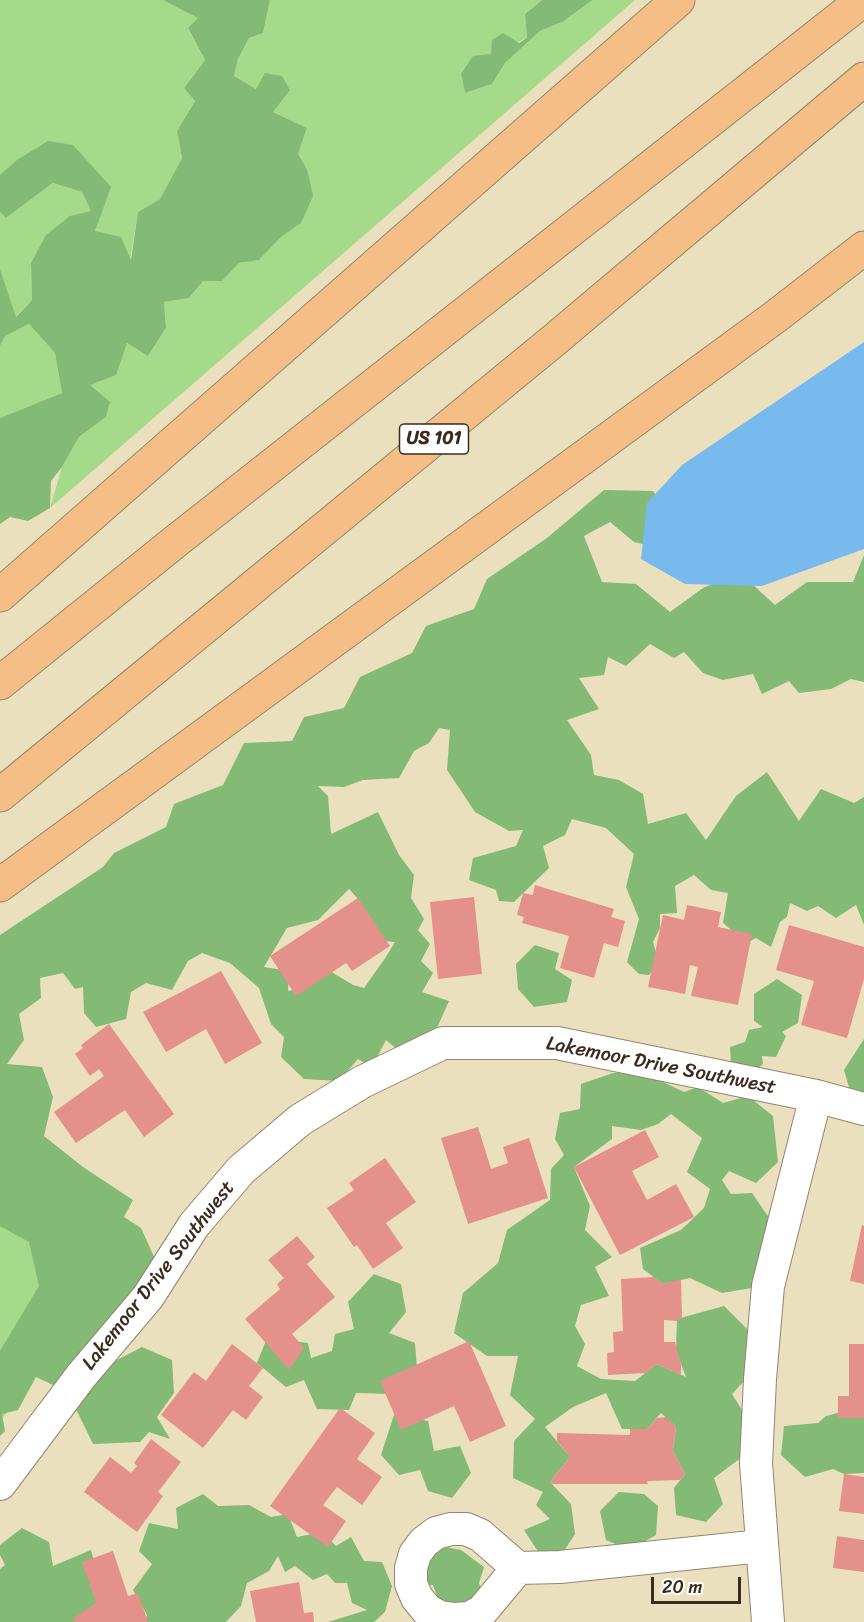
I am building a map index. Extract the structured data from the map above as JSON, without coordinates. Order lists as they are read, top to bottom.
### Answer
{
  "streets": {
    "highway": ["US 101"],
    "street": ["Lakemoor Drive Southwest"]
  },
  "scale_bar": "20 m"
}
